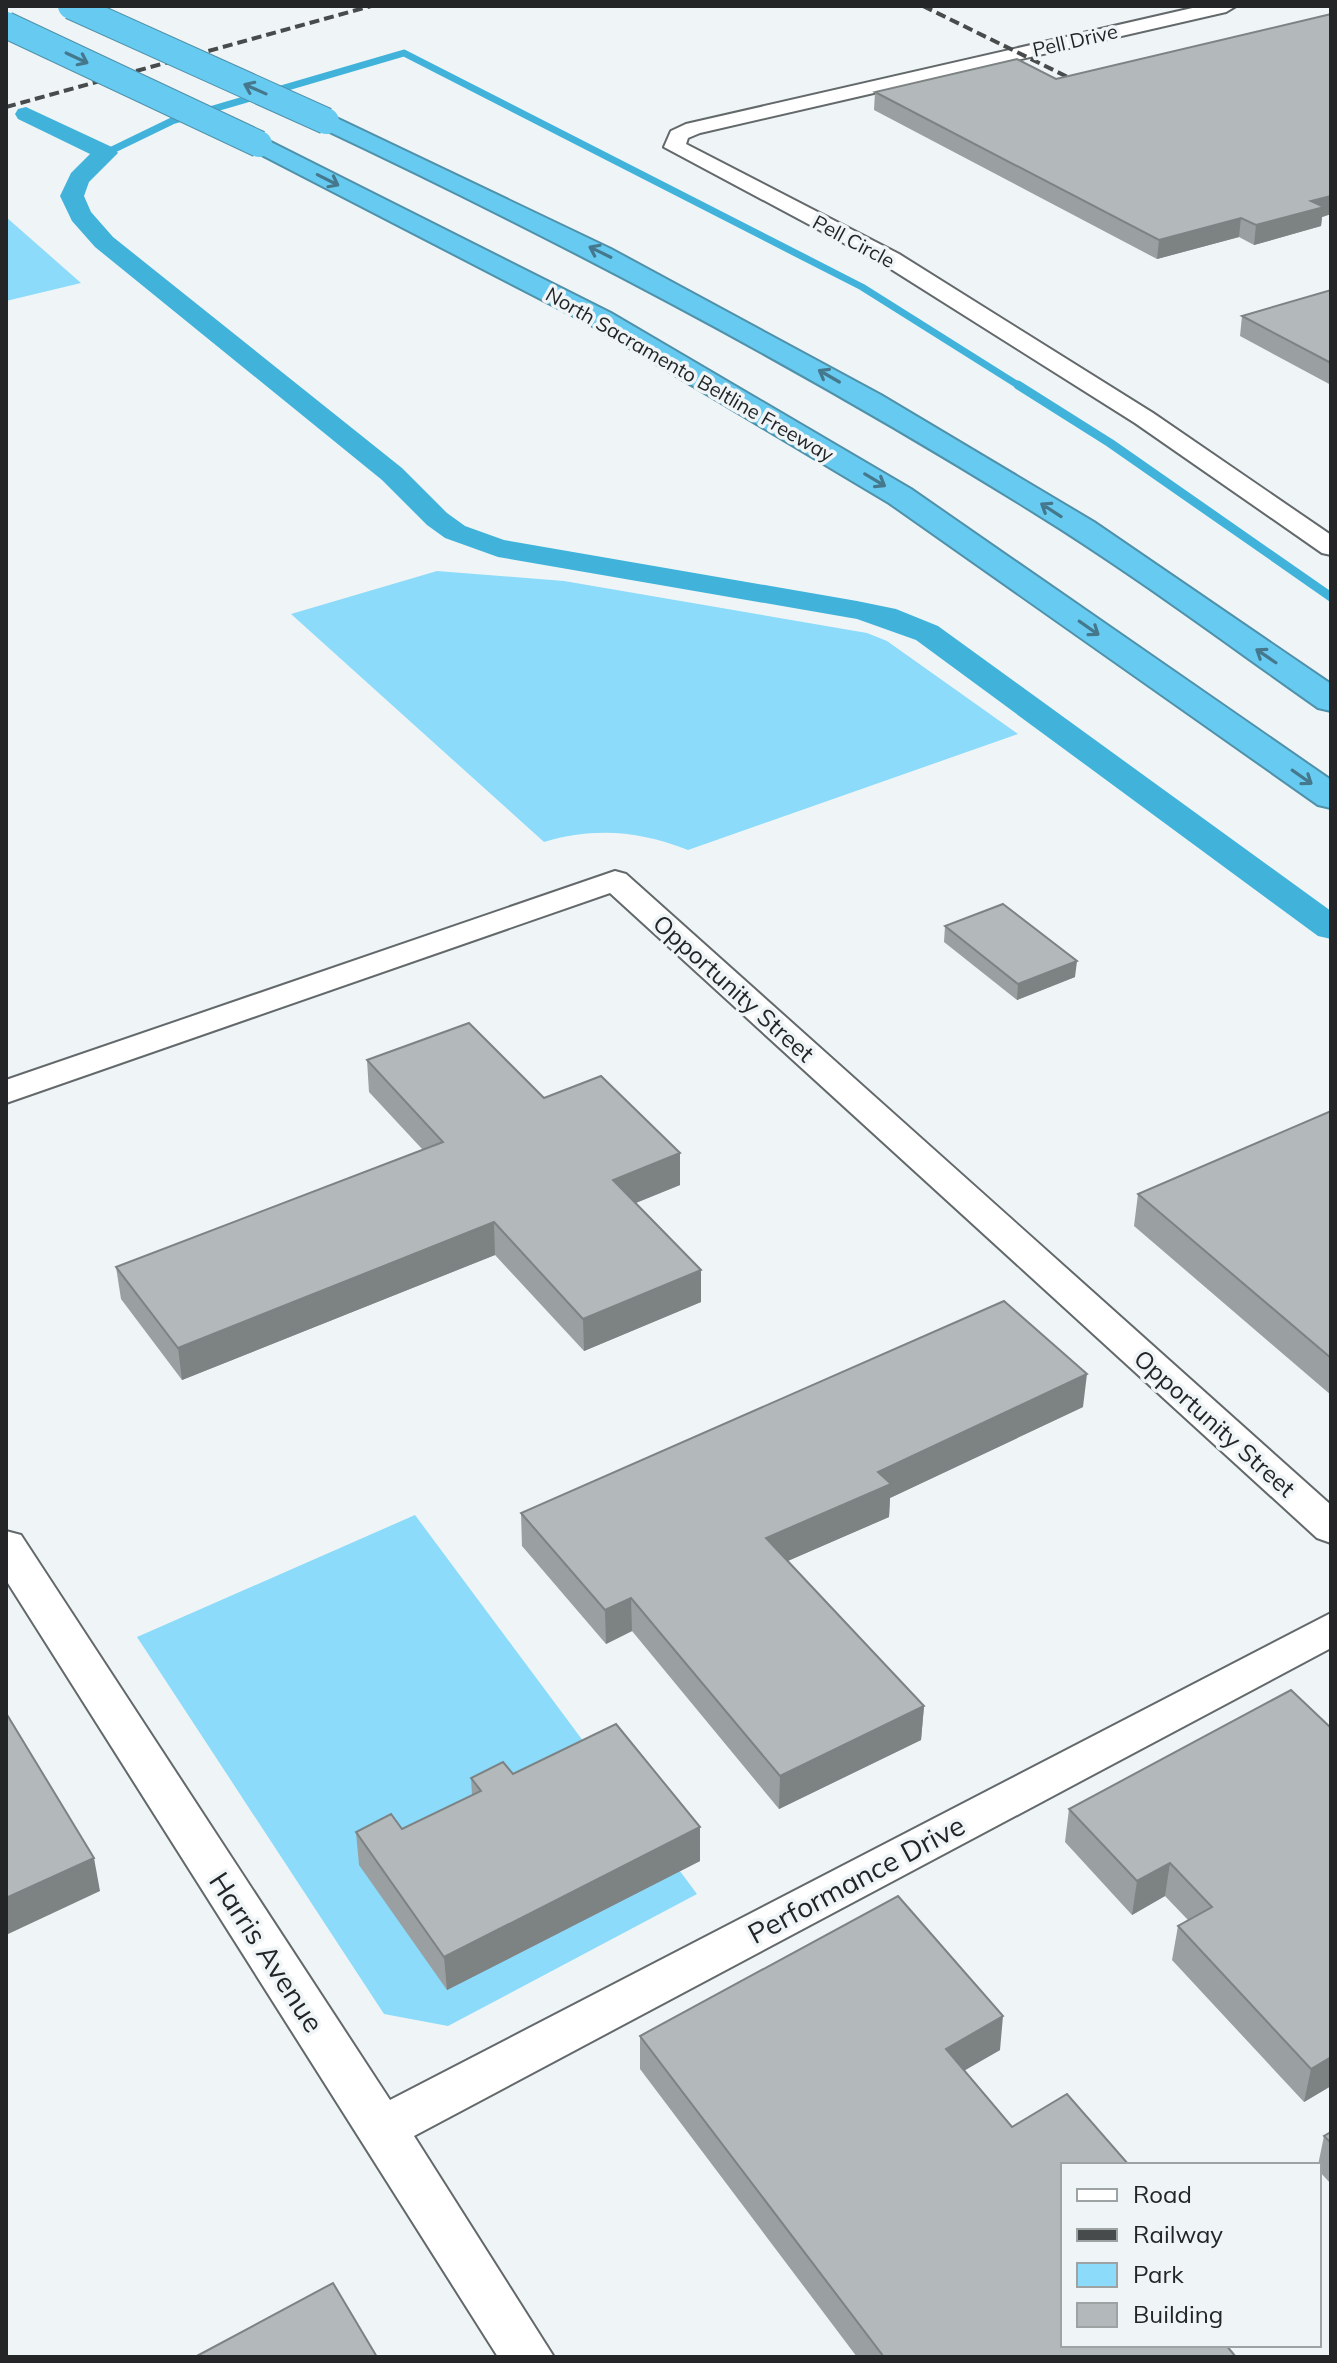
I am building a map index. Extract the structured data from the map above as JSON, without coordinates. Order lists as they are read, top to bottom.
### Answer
{
  "streets": {
    "highway": ["North Sacramento Beltline Freeway"],
    "street": [
      "Pell Drive",
      "Pell Circle",
      "Opportunity Street",
      "Performance Drive",
      "Harris Avenue"
    ]
  },
  "crossings": [
    ["Pell Drive", "Pell Circle"],
    ["Performance Drive", "Harris Avenue"]
  ],
  "legend": [
    "Road",
    "Railway",
    "Park",
    "Building"
  ]
}
